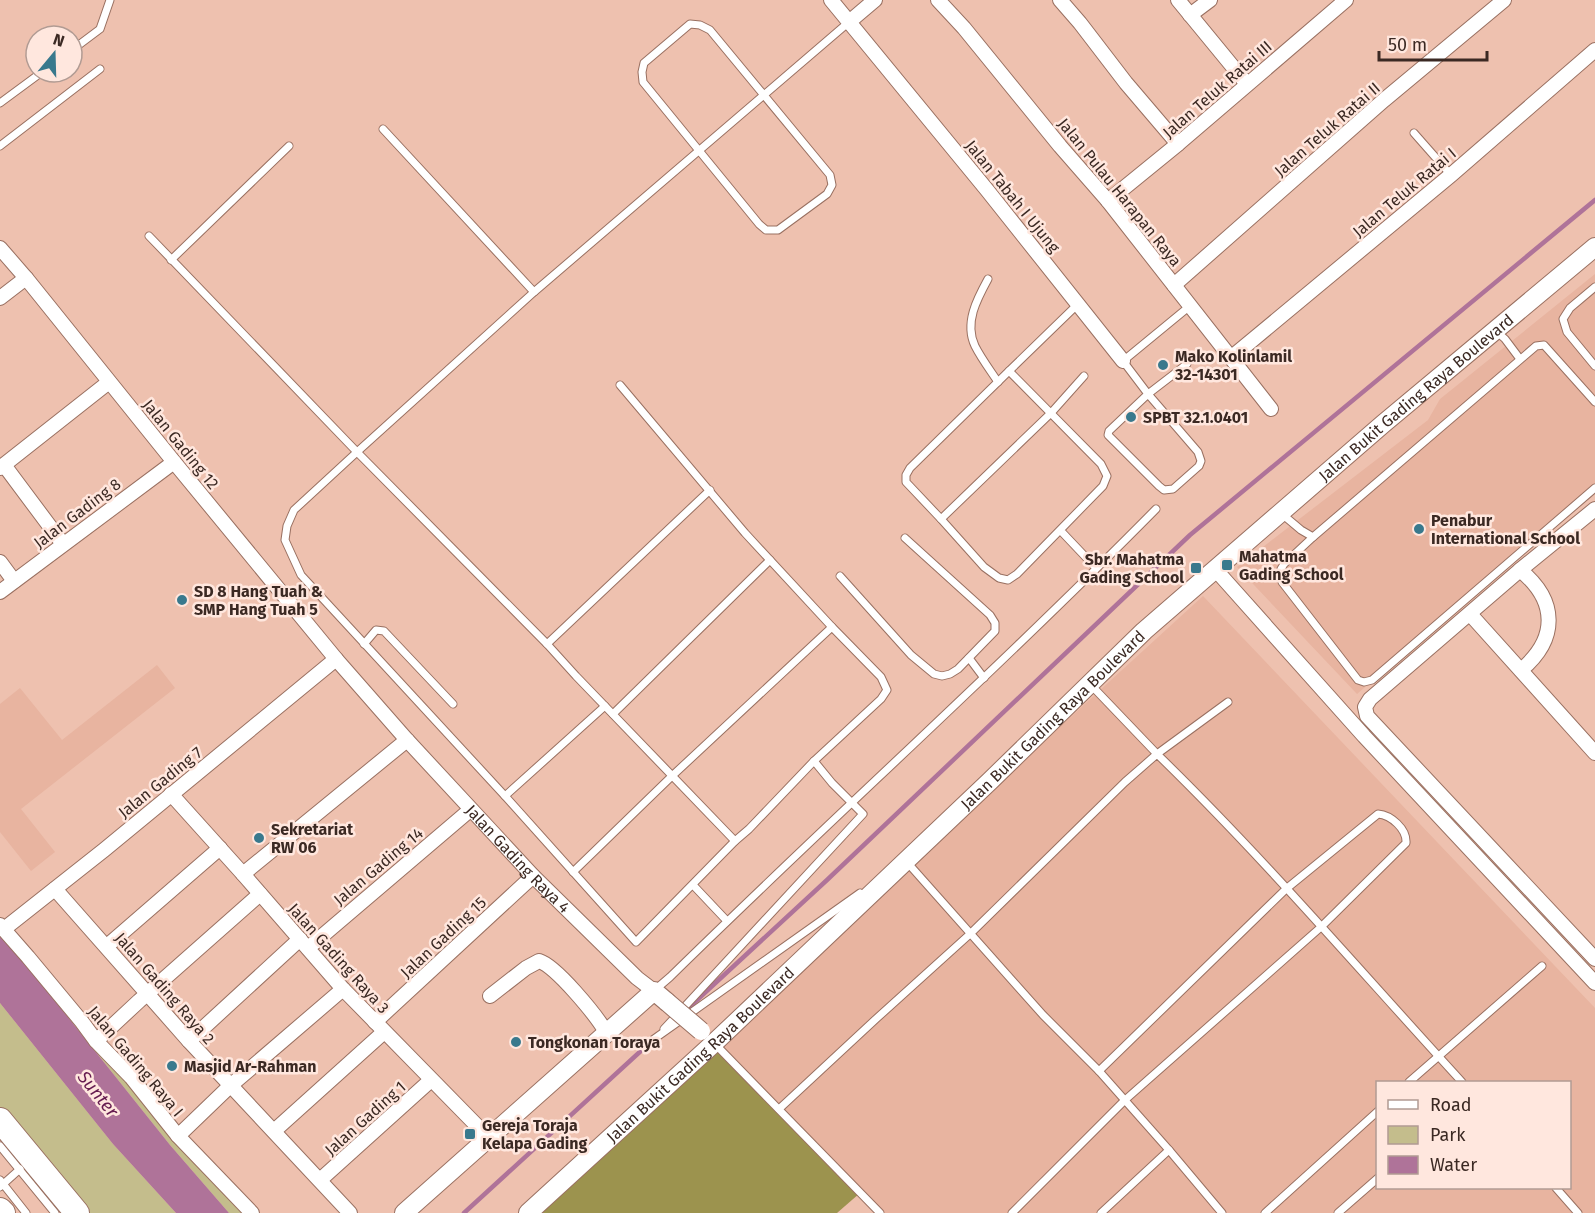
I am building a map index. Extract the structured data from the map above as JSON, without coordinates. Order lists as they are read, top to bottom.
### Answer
{
  "streets": {
    "street": [
      "Jalan Teluk Ratai III",
      "Jalan Teluk Ratai II",
      "Jalan Pulau Harapan Raya",
      "Jalan Teluk Ratai I",
      "Jalan Tabah I Ujung",
      "Jalan Bukit Gading Raya Boulevard",
      "Jalan Gading 12",
      "Jalan Gading 8",
      "Jalan Gading 7",
      "Jalan Gading Raya 4",
      "Jalan Gading 14",
      "Jalan Gading 15",
      "Jalan Gading Raya 3",
      "Jalan Gading Raya 2",
      "Jalan Gading Raya I",
      "Jalan Gading 1"
    ]
  },
  "crossings": [
    ["Jalan Teluk Ratai III", "Jalan Pulau Harapan Raya"],
    ["Jalan Teluk Ratai II", "Jalan Pulau Harapan Raya"],
    ["Jalan Pulau Harapan Raya", "Jalan Teluk Ratai I"],
    ["Jalan Bukit Gading Raya Boulevard", "Jalan Gading Raya 4"],
    ["Jalan Gading 12", "Jalan Gading 8"],
    ["Jalan Gading 12", "Jalan Gading 7"],
    ["Jalan Gading 12", "Jalan Gading Raya 4"],
    ["Jalan Gading 7", "Jalan Gading Raya 4"],
    ["Jalan Gading 7", "Jalan Gading Raya 3"],
    ["Jalan Gading 7", "Jalan Gading Raya 2"],
    ["Jalan Gading 7", "Jalan Gading Raya I"],
    ["Jalan Gading Raya 4", "Jalan Gading 14"],
    ["Jalan Gading Raya 4", "Jalan Gading 15"],
    ["Jalan Gading 14", "Jalan Gading Raya 3"],
    ["Jalan Gading 14", "Jalan Gading Raya 2"],
    ["Jalan Gading 15", "Jalan Gading Raya 3"],
    ["Jalan Gading 15", "Jalan Gading Raya 2"],
    ["Jalan Gading Raya 3", "Jalan Gading 1"],
    ["Jalan Gading Raya 2", "Jalan Gading 1"]
  ],
  "water": ["Sunter"],
  "places": {
    "other": [
      "Mako Kolinlamil 32-14301",
      "SPBT 32.1.0401",
      "Penabur International School",
      "SD 8 Hang Tuah & SMP Hang Tuah 5",
      "Sekretariat RW 06",
      "Tongkonan Toraya",
      "Masjid Ar-Rahman"
    ],
    "transit": ["Mahatma Gading School", "Sbr. Mahatma Gading School", "Gereja Toraja Kelapa Gading"]
  },
  "legend": ["Road", "Park", "Water"],
  "scale_bar": "50 m",
  "north": "top"
}
